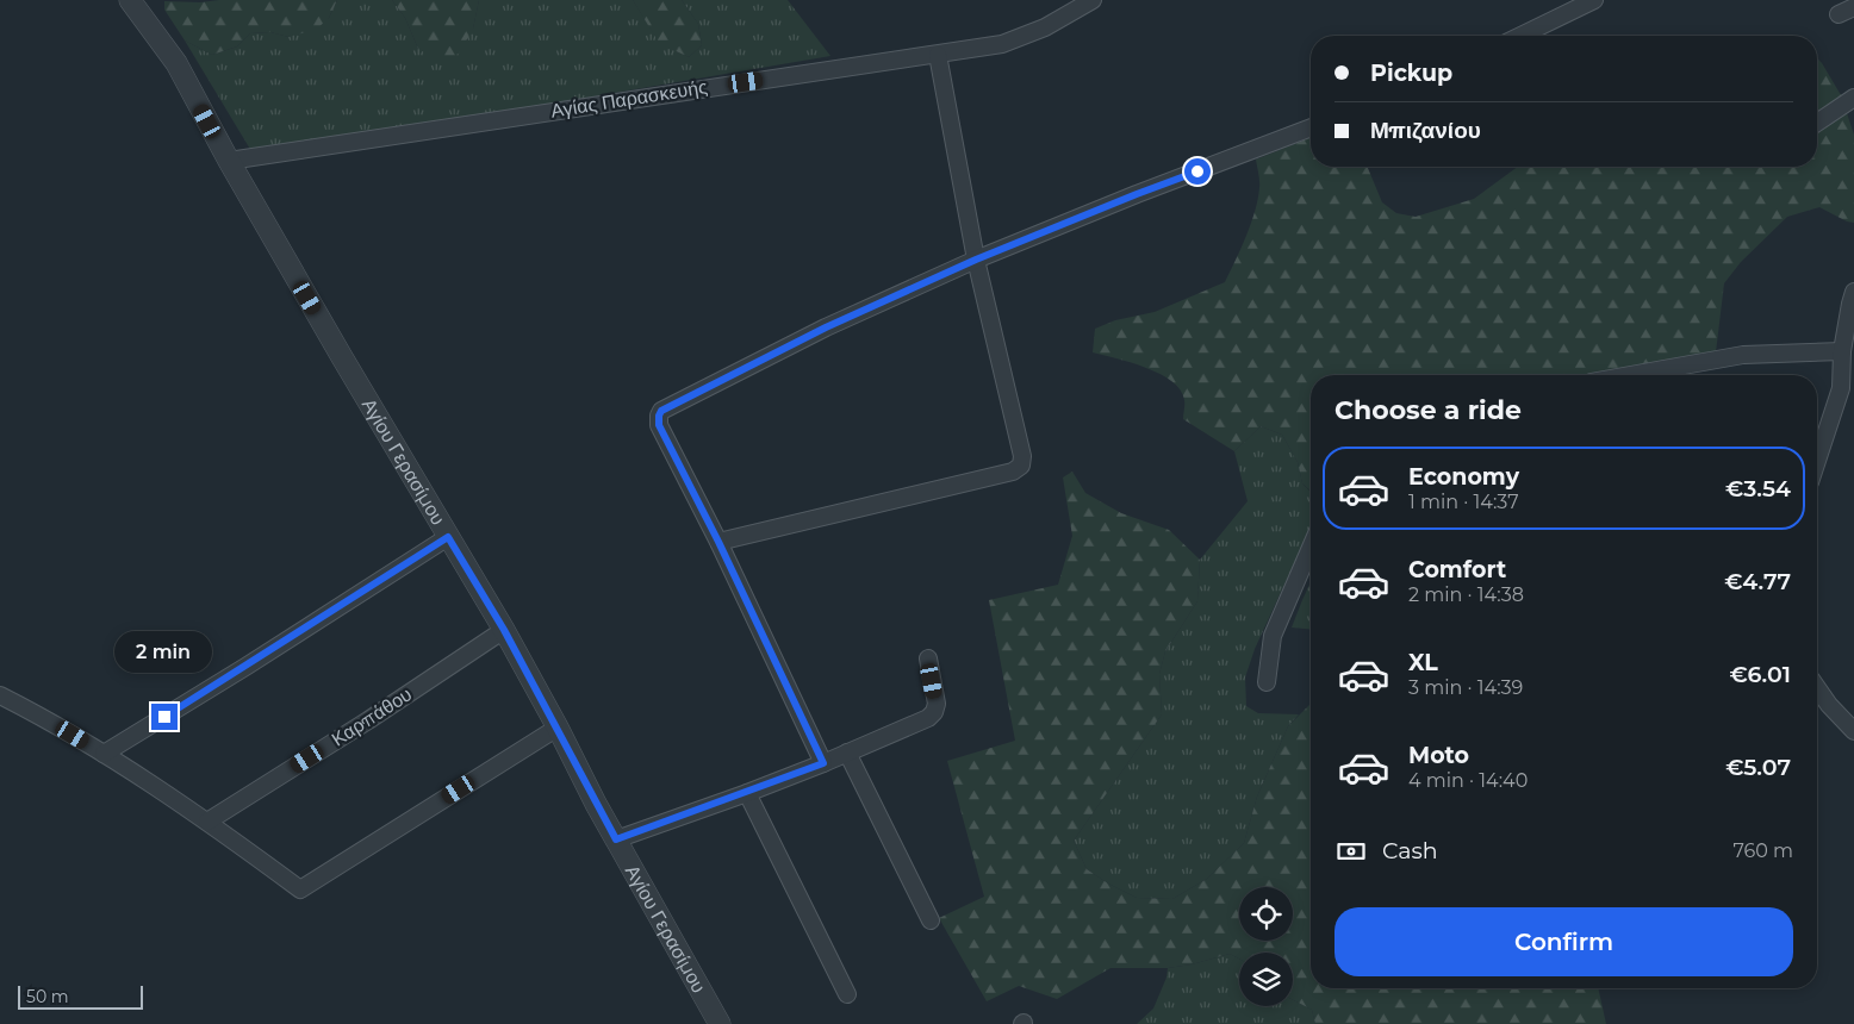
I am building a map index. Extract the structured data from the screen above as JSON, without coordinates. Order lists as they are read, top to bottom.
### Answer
{
  "streets": {
    "street": ["Αγίας Παρασκευής", "Αγίου Γερασίμου", "Καρπάθου"]
  },
  "crossings": [
    ["Αγίας Παρασκευής", "Αγίου Γερασίμου"],
    ["Αγίου Γερασίμου", "Καρπάθου"]
  ],
  "scale_bar": "50 m",
  "page": {
    "banner": ["Pickup", "Μπιζανίου"],
    "heading": "Choose a ride",
    "list": [
      {
        "name": "Economy",
        "note": "1 min · 14:37",
        "value": "€3.54"
      },
      {
        "name": "Comfort",
        "note": "2 min · 14:38",
        "value": "€4.77"
      },
      {
        "name": "XL",
        "note": "3 min · 14:39",
        "value": "€6.01"
      },
      {
        "name": "Moto",
        "note": "4 min · 14:40",
        "value": "€5.07"
      }
    ],
    "bubble": "2 min",
    "pay": ["Cash", "760 m"],
    "buttons": "Confirm",
    "scale": "50 m"
  }
}
